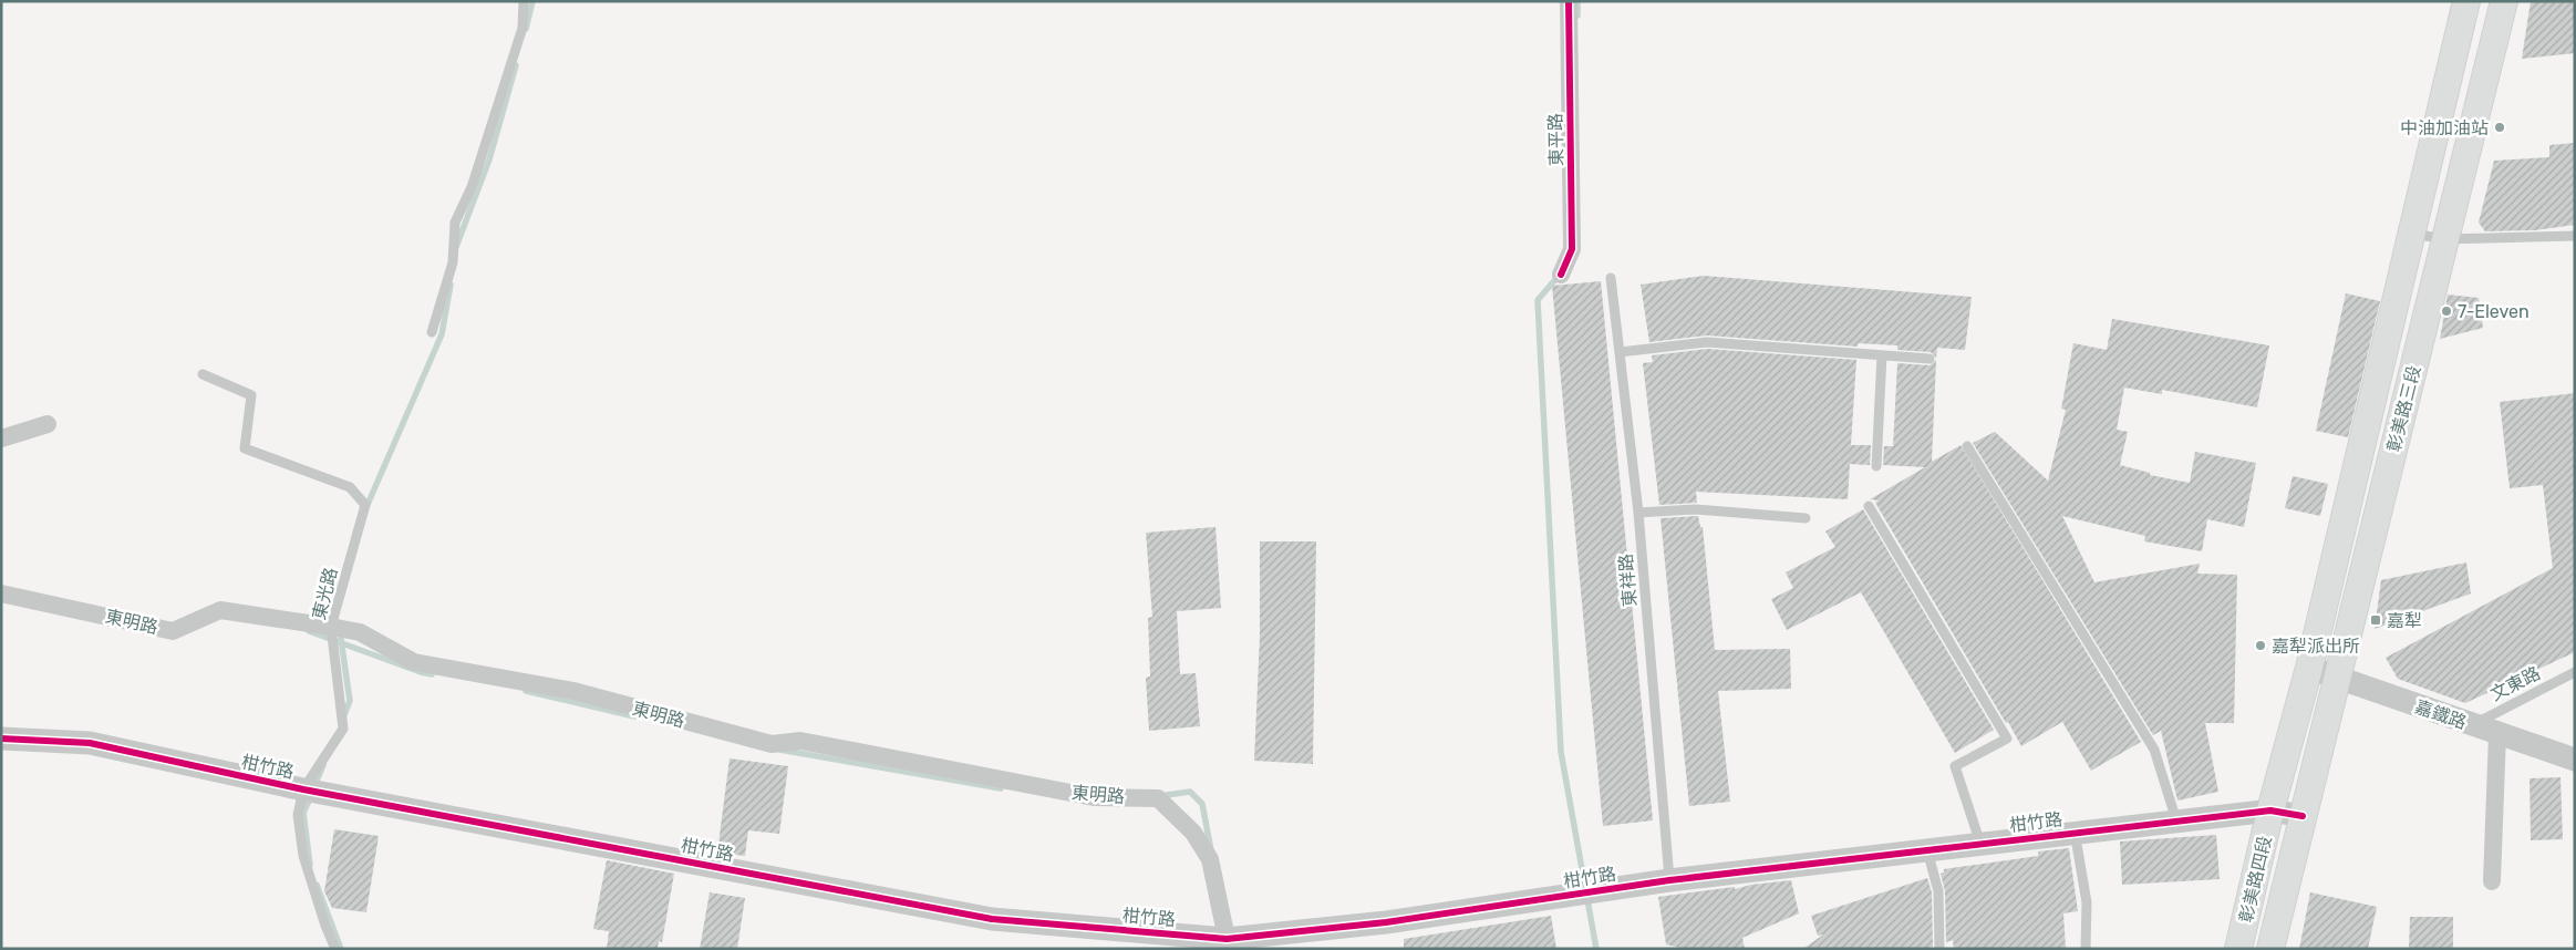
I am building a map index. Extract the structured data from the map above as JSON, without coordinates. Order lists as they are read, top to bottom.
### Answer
{
  "streets": {
    "main road": ["彰美路三段", "彰美路四段"],
    "street": [
      "東平路",
      "東明路",
      "嘉鐵路",
      "柑竹路"
    ],
    "lane": ["東祥路", "東光路", "文東路"]
  },
  "crossings": [
    ["彰美路三段", "嘉鐵路"],
    ["彰美路三段", "柑竹路"],
    ["彰美路三段", "彰美路四段"],
    ["東祥路", "柑竹路"],
    ["東光路", "東明路"],
    ["東光路", "柑竹路"],
    ["東明路", "柑竹路"],
    ["文東路", "嘉鐵路"],
    ["柑竹路", "彰美路四段"]
  ],
  "places": {
    "other": ["中油加油站", "7-Eleven", "嘉犁派出所"],
    "transit": ["嘉犁"]
  }
}
